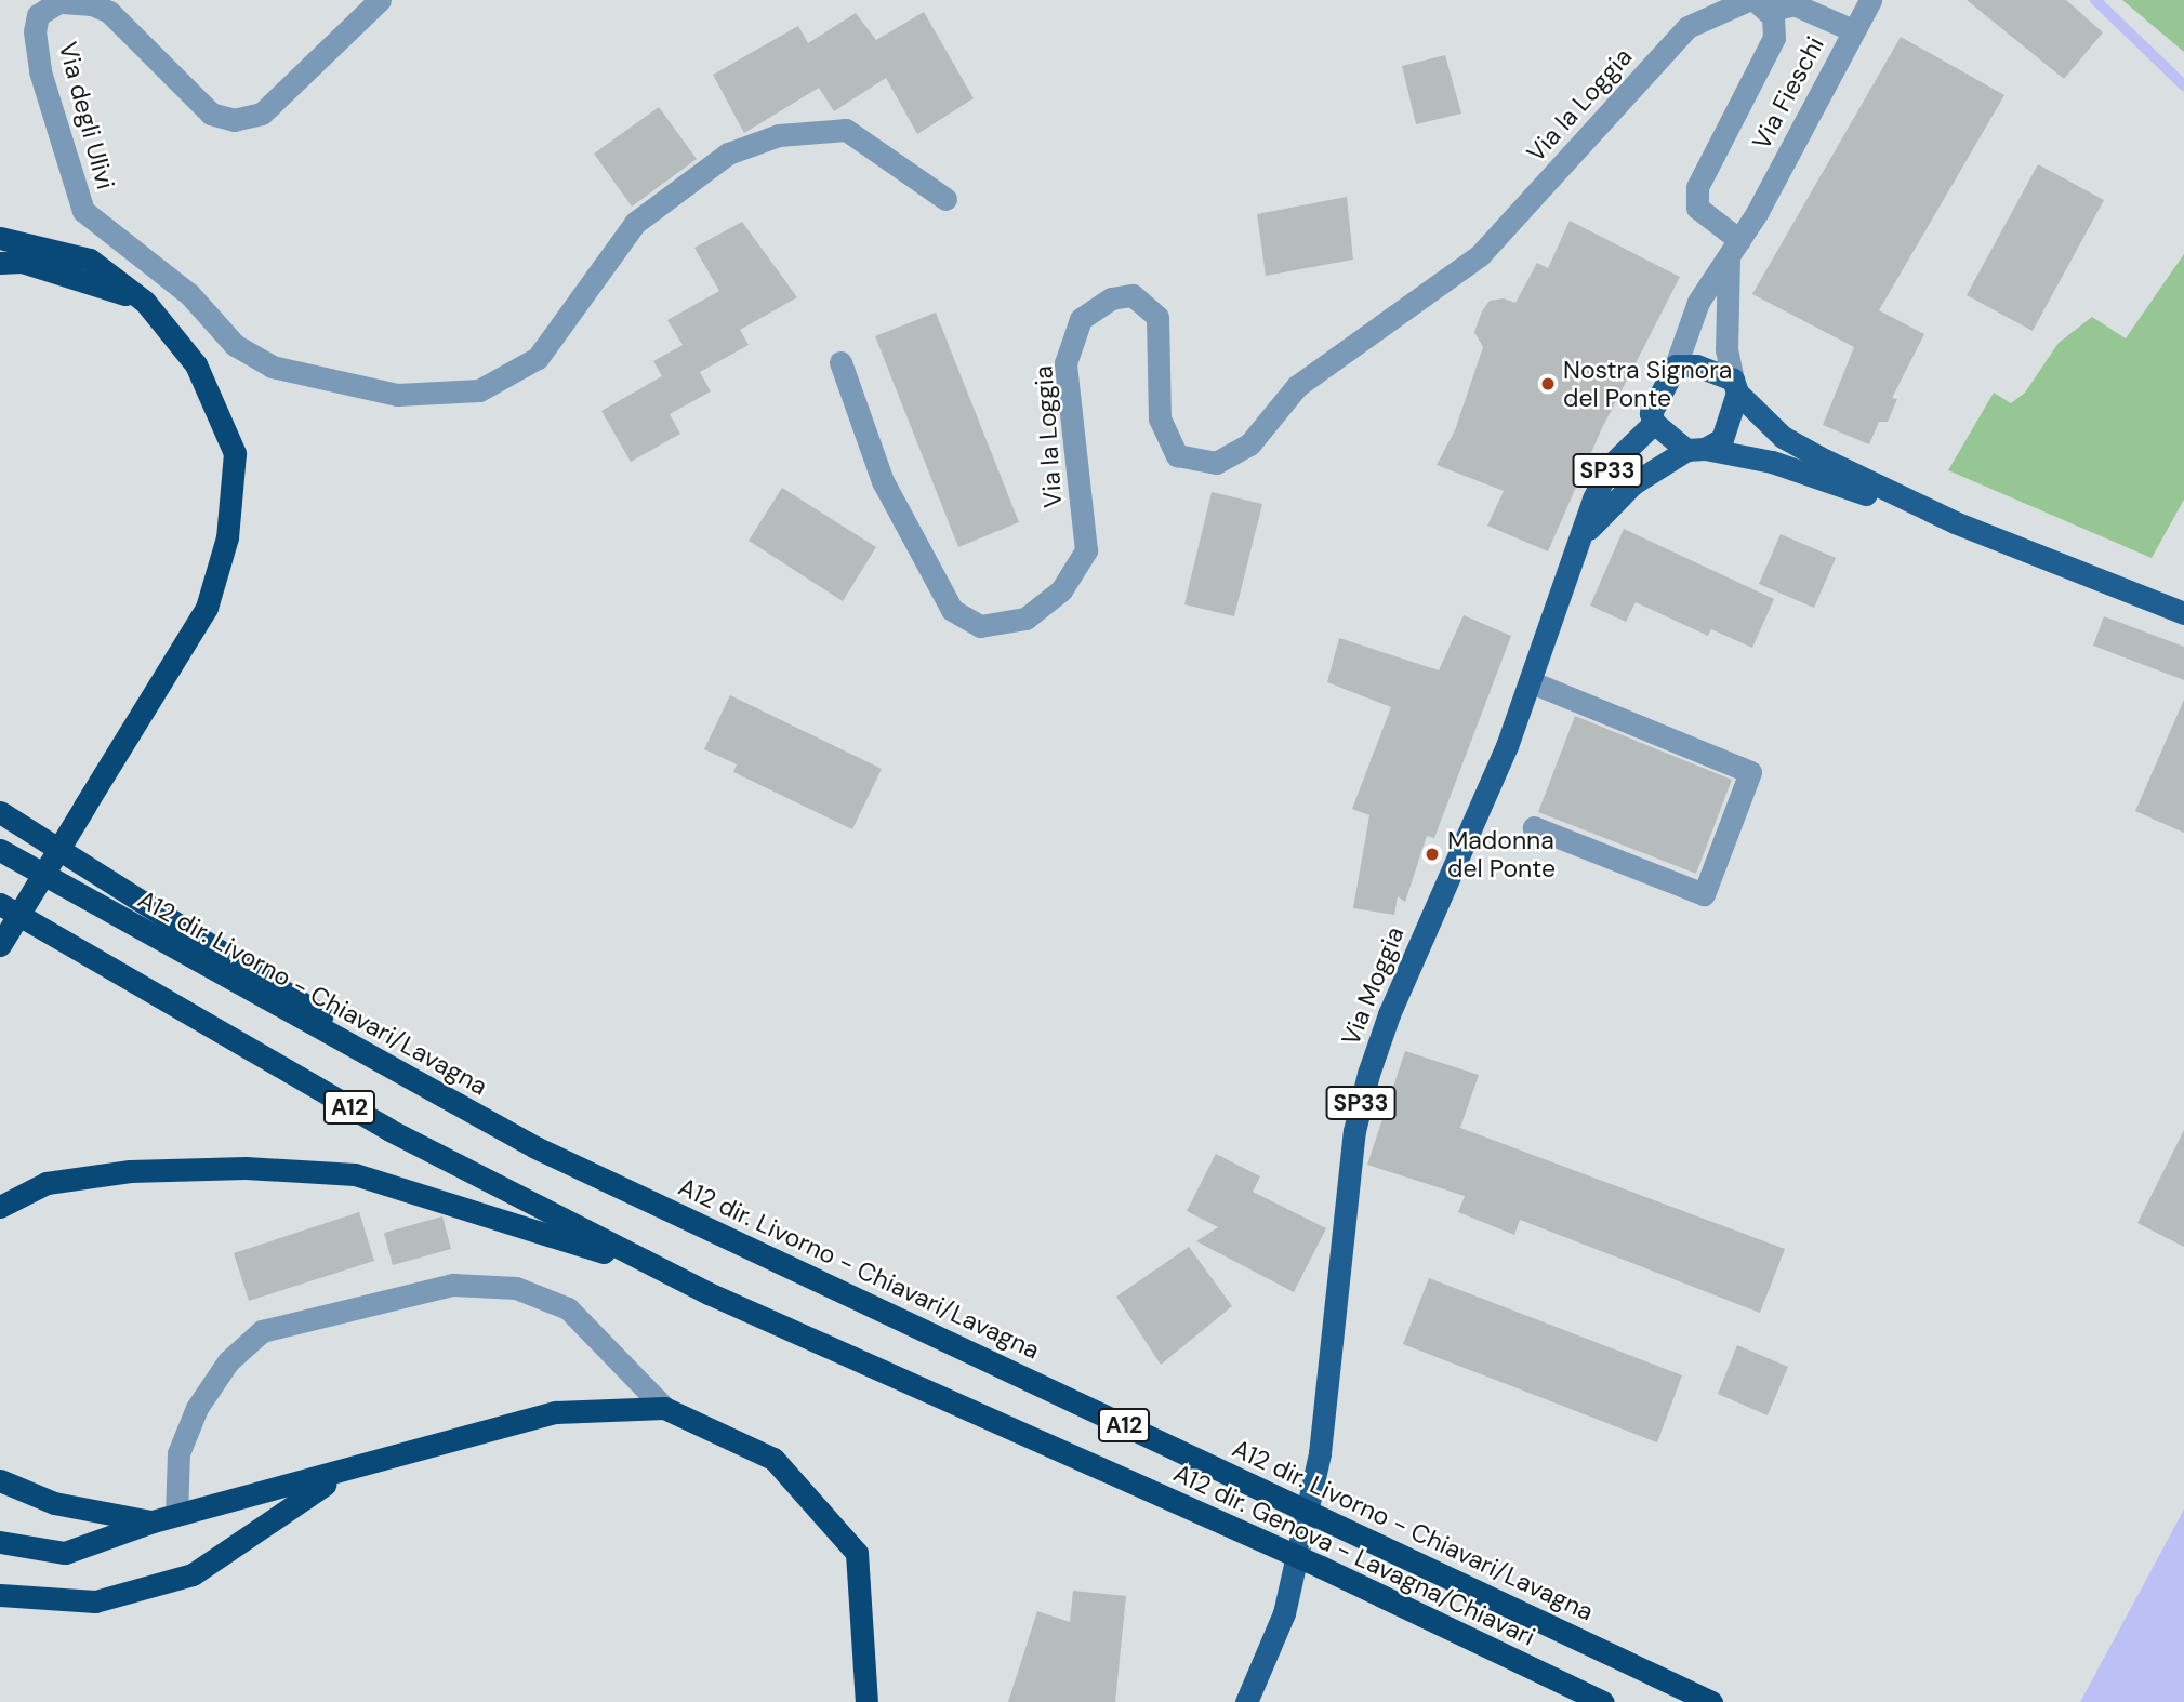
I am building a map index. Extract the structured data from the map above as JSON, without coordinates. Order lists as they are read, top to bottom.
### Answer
{
  "streets": {
    "highway": ["A12 dir. Livorno - Chiavari/Lavagna", "A12", "A12 dir. Genova - Lavagna/Chiavari"],
    "main road": ["SP33", "Via Moggia"],
    "street": ["Via Fieschi", "Via la Loggia", "Via degli Ulivi"]
  },
  "crossings": [
    ["Via Fieschi", "Via la Loggia"],
    ["Via Fieschi", "SP33"],
    ["Via Fieschi", "Via Moggia"],
    ["SP33", "Via Moggia"],
    ["A12", "A12 dir. Genova - Lavagna/Chiavari"]
  ],
  "places": ["Nostra Signora del Ponte", "Madonna del Ponte"]
}
